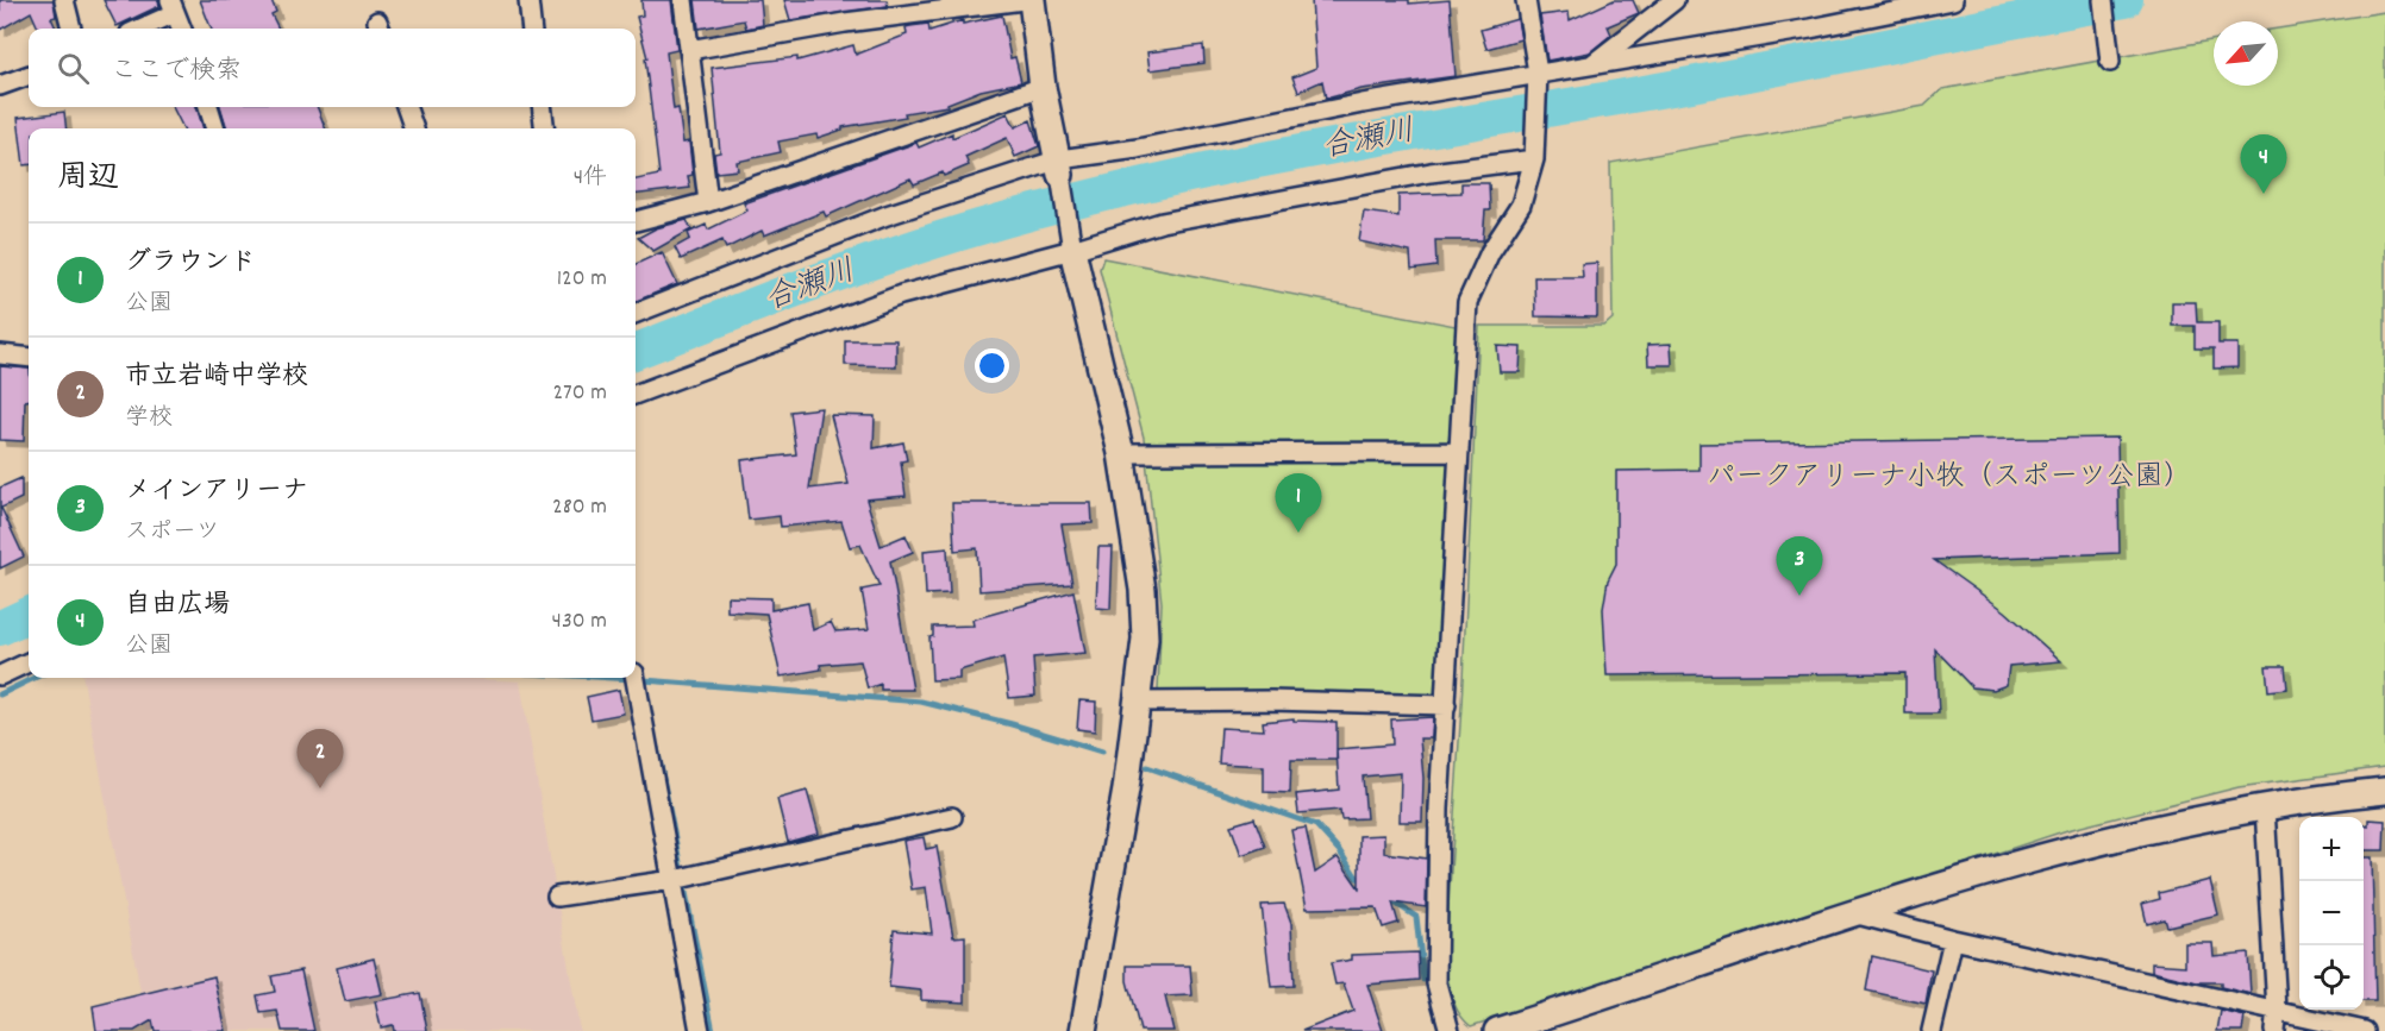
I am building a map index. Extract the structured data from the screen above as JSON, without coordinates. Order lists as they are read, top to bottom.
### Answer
{
  "water": ["合瀬川"],
  "parks": ["パークアリーナ小牧（スポーツ公園）"],
  "north": "bottom left",
  "page": {
    "search": "ここで検索",
    "heading": ["周辺", "4件"],
    "pins": [
      "4",
      "1",
      "3",
      "2"
    ],
    "list": [
      {
        "mark": "1",
        "name": "グラウンド",
        "note": "公園",
        "value": "120 m"
      },
      {
        "mark": "2",
        "name": "市立岩崎中学校",
        "note": "学校",
        "value": "270 m"
      },
      {
        "mark": "3",
        "name": "メインアリーナ",
        "note": "スポーツ",
        "value": "280 m"
      },
      {
        "mark": "4",
        "name": "自由広場",
        "note": "公園",
        "value": "430 m"
      }
    ],
    "map_buttons": ["+", "−"]
  }
}
